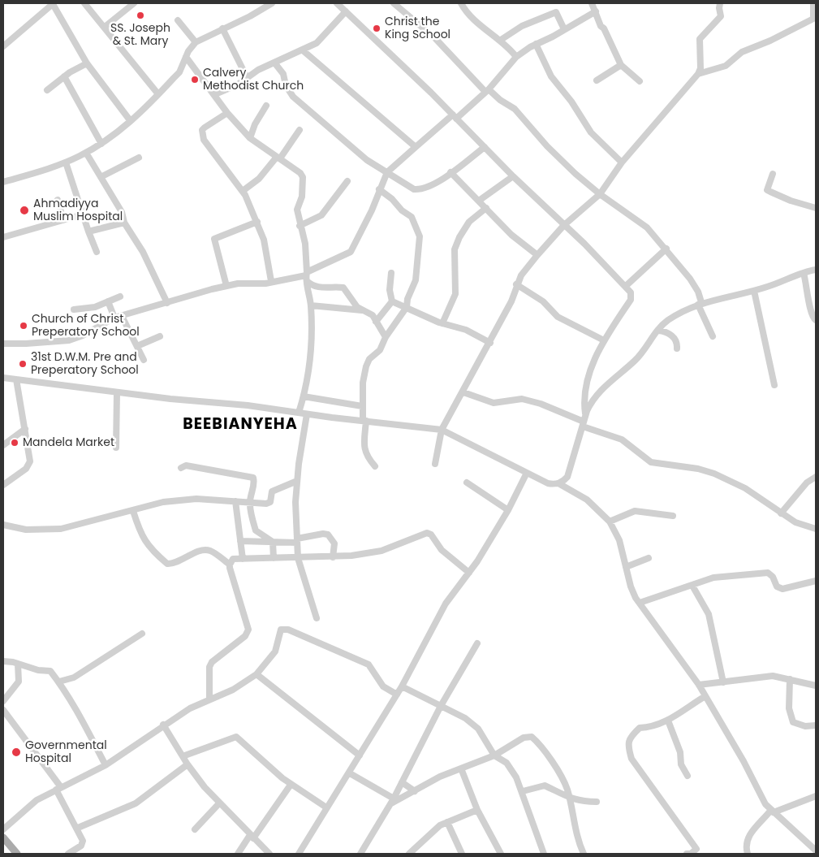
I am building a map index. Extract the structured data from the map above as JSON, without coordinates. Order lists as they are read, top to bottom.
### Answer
{
  "districts": ["BEEBIANYEHA"],
  "places": [
    "SS. Joseph & St. Mary",
    "Christ the King School",
    "Calvery Methodist Church",
    "Ahmadiyya Muslim Hospital",
    "Church of Christ Preperatory School",
    "31st D.W.M. Pre and Preperatory School",
    "Mandela Market",
    "Governmental Hospital"
  ]
}
